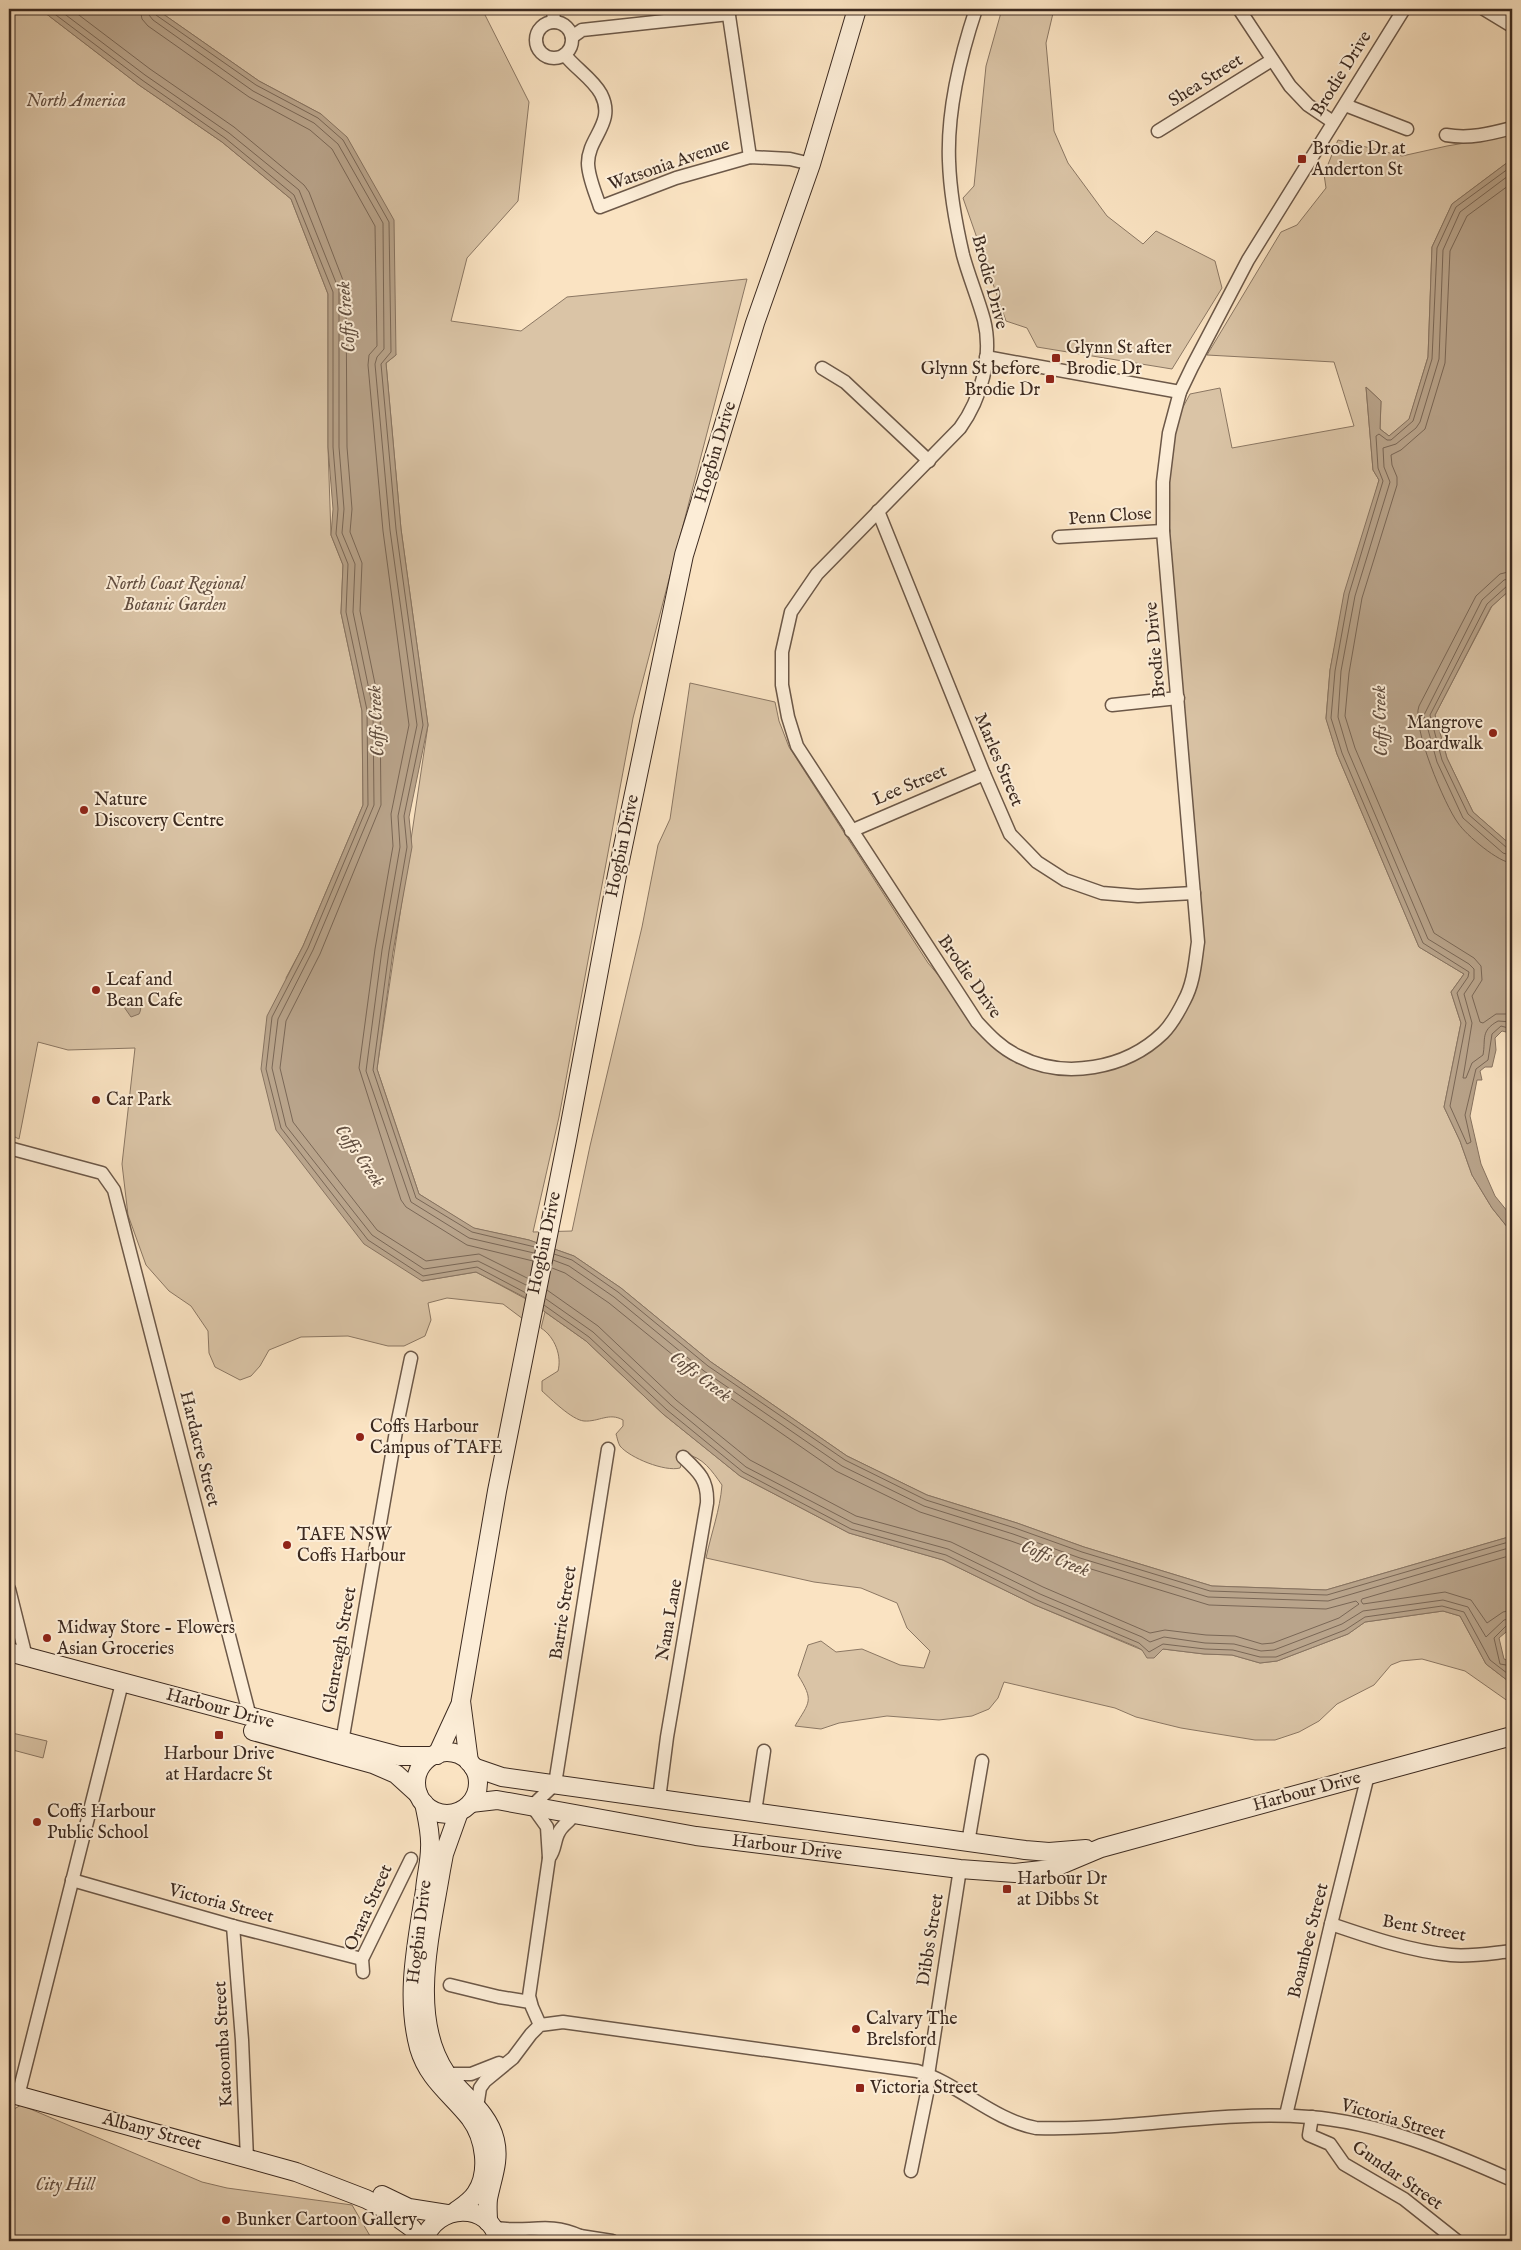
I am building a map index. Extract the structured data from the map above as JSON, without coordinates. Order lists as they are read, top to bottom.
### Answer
{
  "streets": {
    "street": [
      "Brodie Drive",
      "Shea Street",
      "Watsonia Avenue",
      "Hogbin Drive",
      "Penn Close",
      "Marles Street",
      "Lee Street",
      "Hardacre Street",
      "Barrie Street",
      "Nana Lane",
      "Glenreagh Street",
      "Harbour Drive",
      "Victoria Street",
      "Orara Street",
      "Bent Street",
      "Dibbs Street",
      "Boambee Street",
      "Katoomba Street",
      "Albany Street",
      "Gundar Street"
    ]
  },
  "crossings": [
    ["Brodie Drive", "Penn Close"],
    ["Brodie Drive", "Marles Street"],
    ["Brodie Drive", "Lee Street"],
    ["Watsonia Avenue", "Hogbin Drive"],
    ["Hogbin Drive", "Harbour Drive"],
    ["Hogbin Drive", "Albany Street"],
    ["Marles Street", "Lee Street"],
    ["Hardacre Street", "Harbour Drive"],
    ["Barrie Street", "Harbour Drive"],
    ["Nana Lane", "Harbour Drive"],
    ["Glenreagh Street", "Harbour Drive"],
    ["Harbour Drive", "Dibbs Street"],
    ["Harbour Drive", "Boambee Street"],
    ["Victoria Street", "Orara Street"],
    ["Victoria Street", "Dibbs Street"],
    ["Victoria Street", "Boambee Street"],
    ["Victoria Street", "Katoomba Street"],
    ["Victoria Street", "Gundar Street"],
    ["Bent Street", "Boambee Street"],
    ["Katoomba Street", "Albany Street"]
  ],
  "water": ["Coffs Creek"],
  "parks": ["North America", "North Coast Regional Botanic Garden", "City Hill"],
  "places": {
    "transit": [
      "Brodie Dr at Anderton St",
      "Glynn St after Brodie Dr",
      "Glynn St before Brodie Dr",
      "Harbour Drive at Hardacre St",
      "Harbour Dr at Dibbs St",
      "Victoria Street"
    ],
    "other": [
      "Mangrove Boardwalk",
      "Nature Discovery Centre",
      "Leaf and Bean Cafe",
      "Car Park",
      "Coffs Harbour Campus of TAFE",
      "TAFE NSW Coffs Harbour",
      "Midway Store - Flowers Asian Groceries",
      "Coffs Harbour Public School",
      "Calvary The Brelsford",
      "Bunker Cartoon Gallery"
    ]
  }
}
